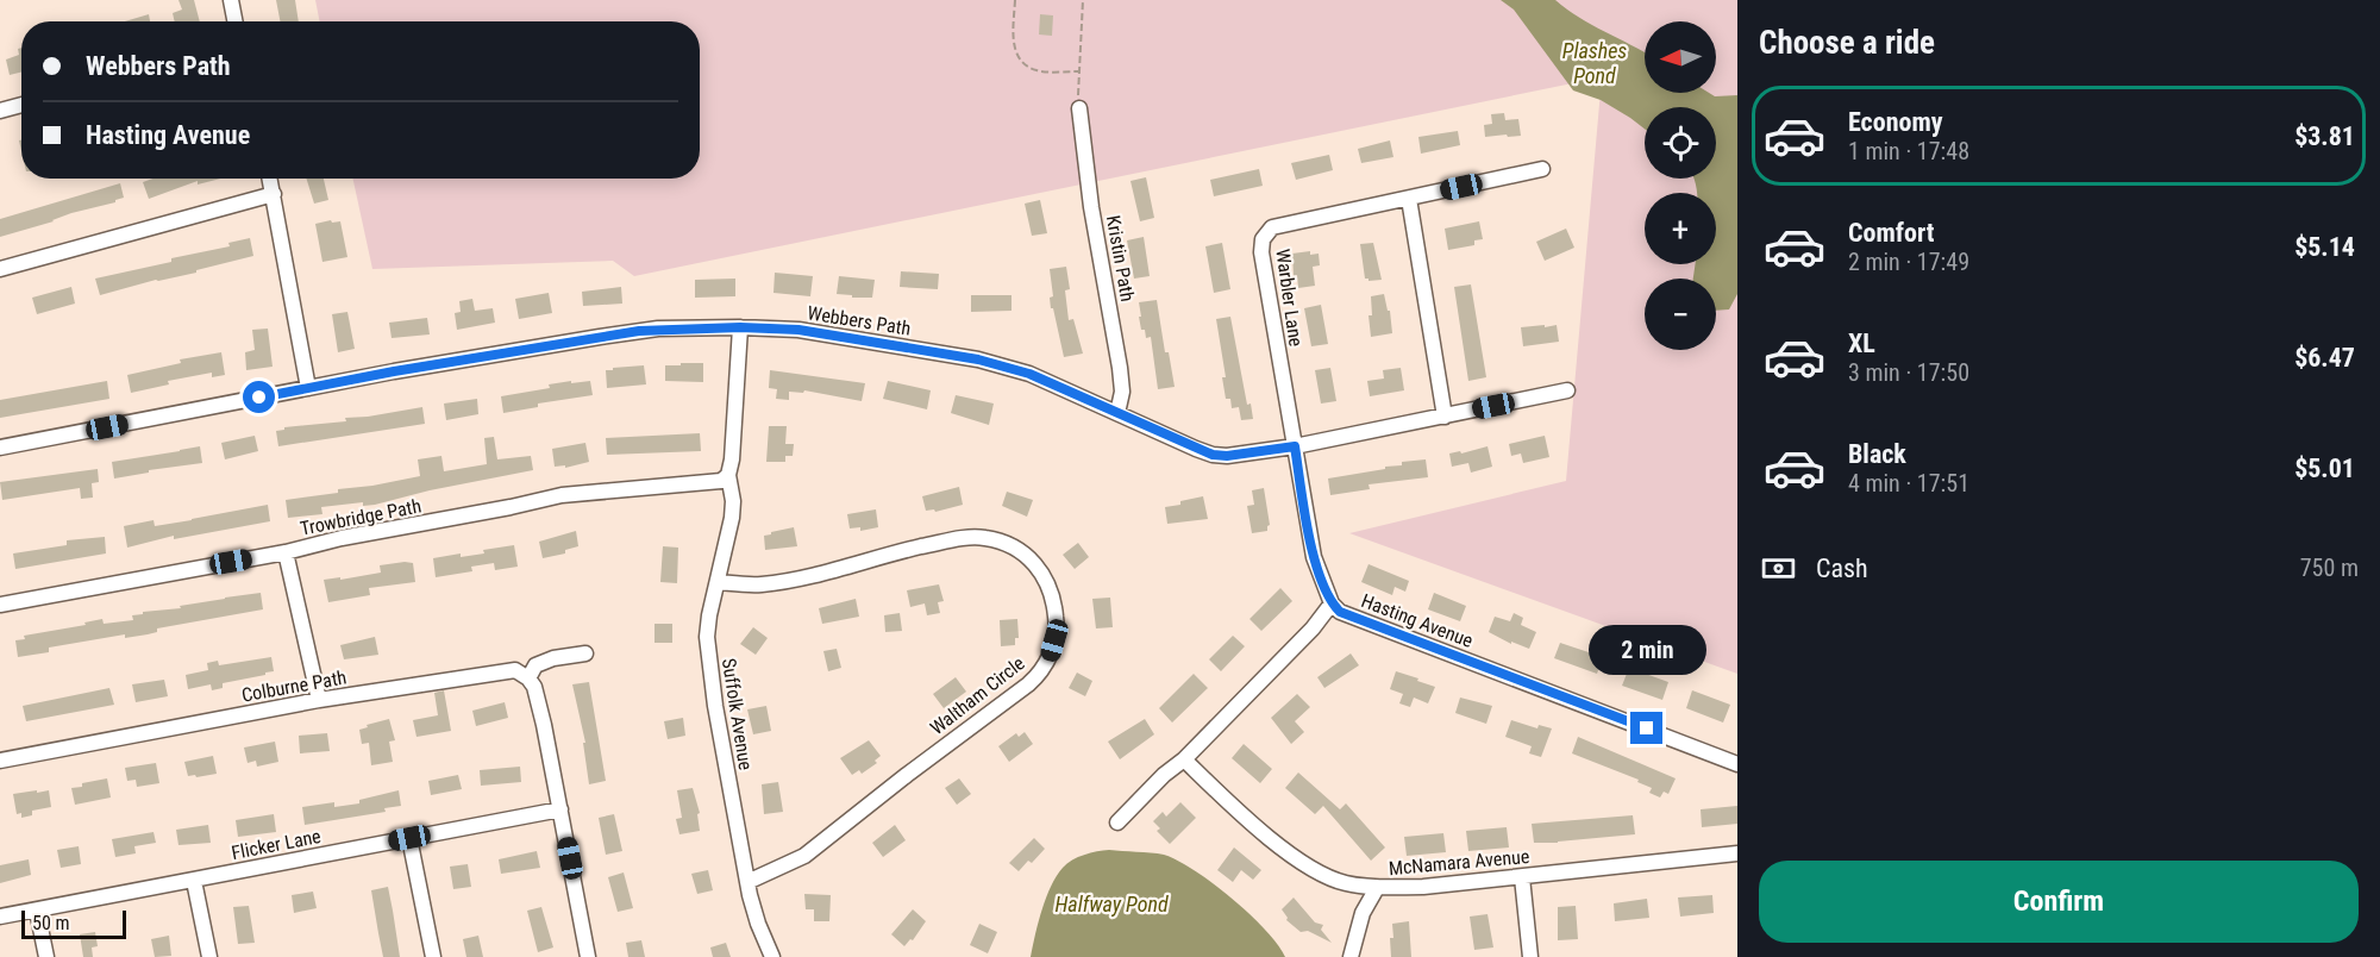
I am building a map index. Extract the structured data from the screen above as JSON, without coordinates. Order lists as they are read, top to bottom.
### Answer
{
  "streets": {
    "street": [
      "Kristin Path",
      "Warbler Lane",
      "Webbers Path",
      "Trowbridge Path",
      "Hasting Avenue",
      "Colburne Path",
      "Waltham Circle",
      "Suffolk Avenue",
      "Flicker Lane",
      "McNamara Avenue"
    ]
  },
  "crossings": [
    ["Kristin Path", "Webbers Path"],
    ["Warbler Lane", "Webbers Path"],
    ["Warbler Lane", "Hasting Avenue"],
    ["Webbers Path", "Suffolk Avenue"],
    ["Trowbridge Path", "Suffolk Avenue"],
    ["Hasting Avenue", "McNamara Avenue"],
    ["Waltham Circle", "Suffolk Avenue"]
  ],
  "water": ["Plashes Pond", "Halfway Pond"],
  "scale_bar": "50 m",
  "north": "left",
  "page": {
    "heading": "Choose a ride",
    "map_buttons": ["+", "−"],
    "banner": ["Webbers Path", "Hasting Avenue"],
    "list": [
      {
        "name": "Economy",
        "note": "1 min · 17:48",
        "value": "$3.81"
      },
      {
        "name": "Comfort",
        "note": "2 min · 17:49",
        "value": "$5.14"
      },
      {
        "name": "XL",
        "note": "3 min · 17:50",
        "value": "$6.47"
      },
      {
        "name": "Black",
        "note": "4 min · 17:51",
        "value": "$5.01"
      }
    ],
    "pay": ["Cash", "750 m"],
    "bubble": "2 min",
    "buttons": "Confirm",
    "scale": "50 m"
  }
}
